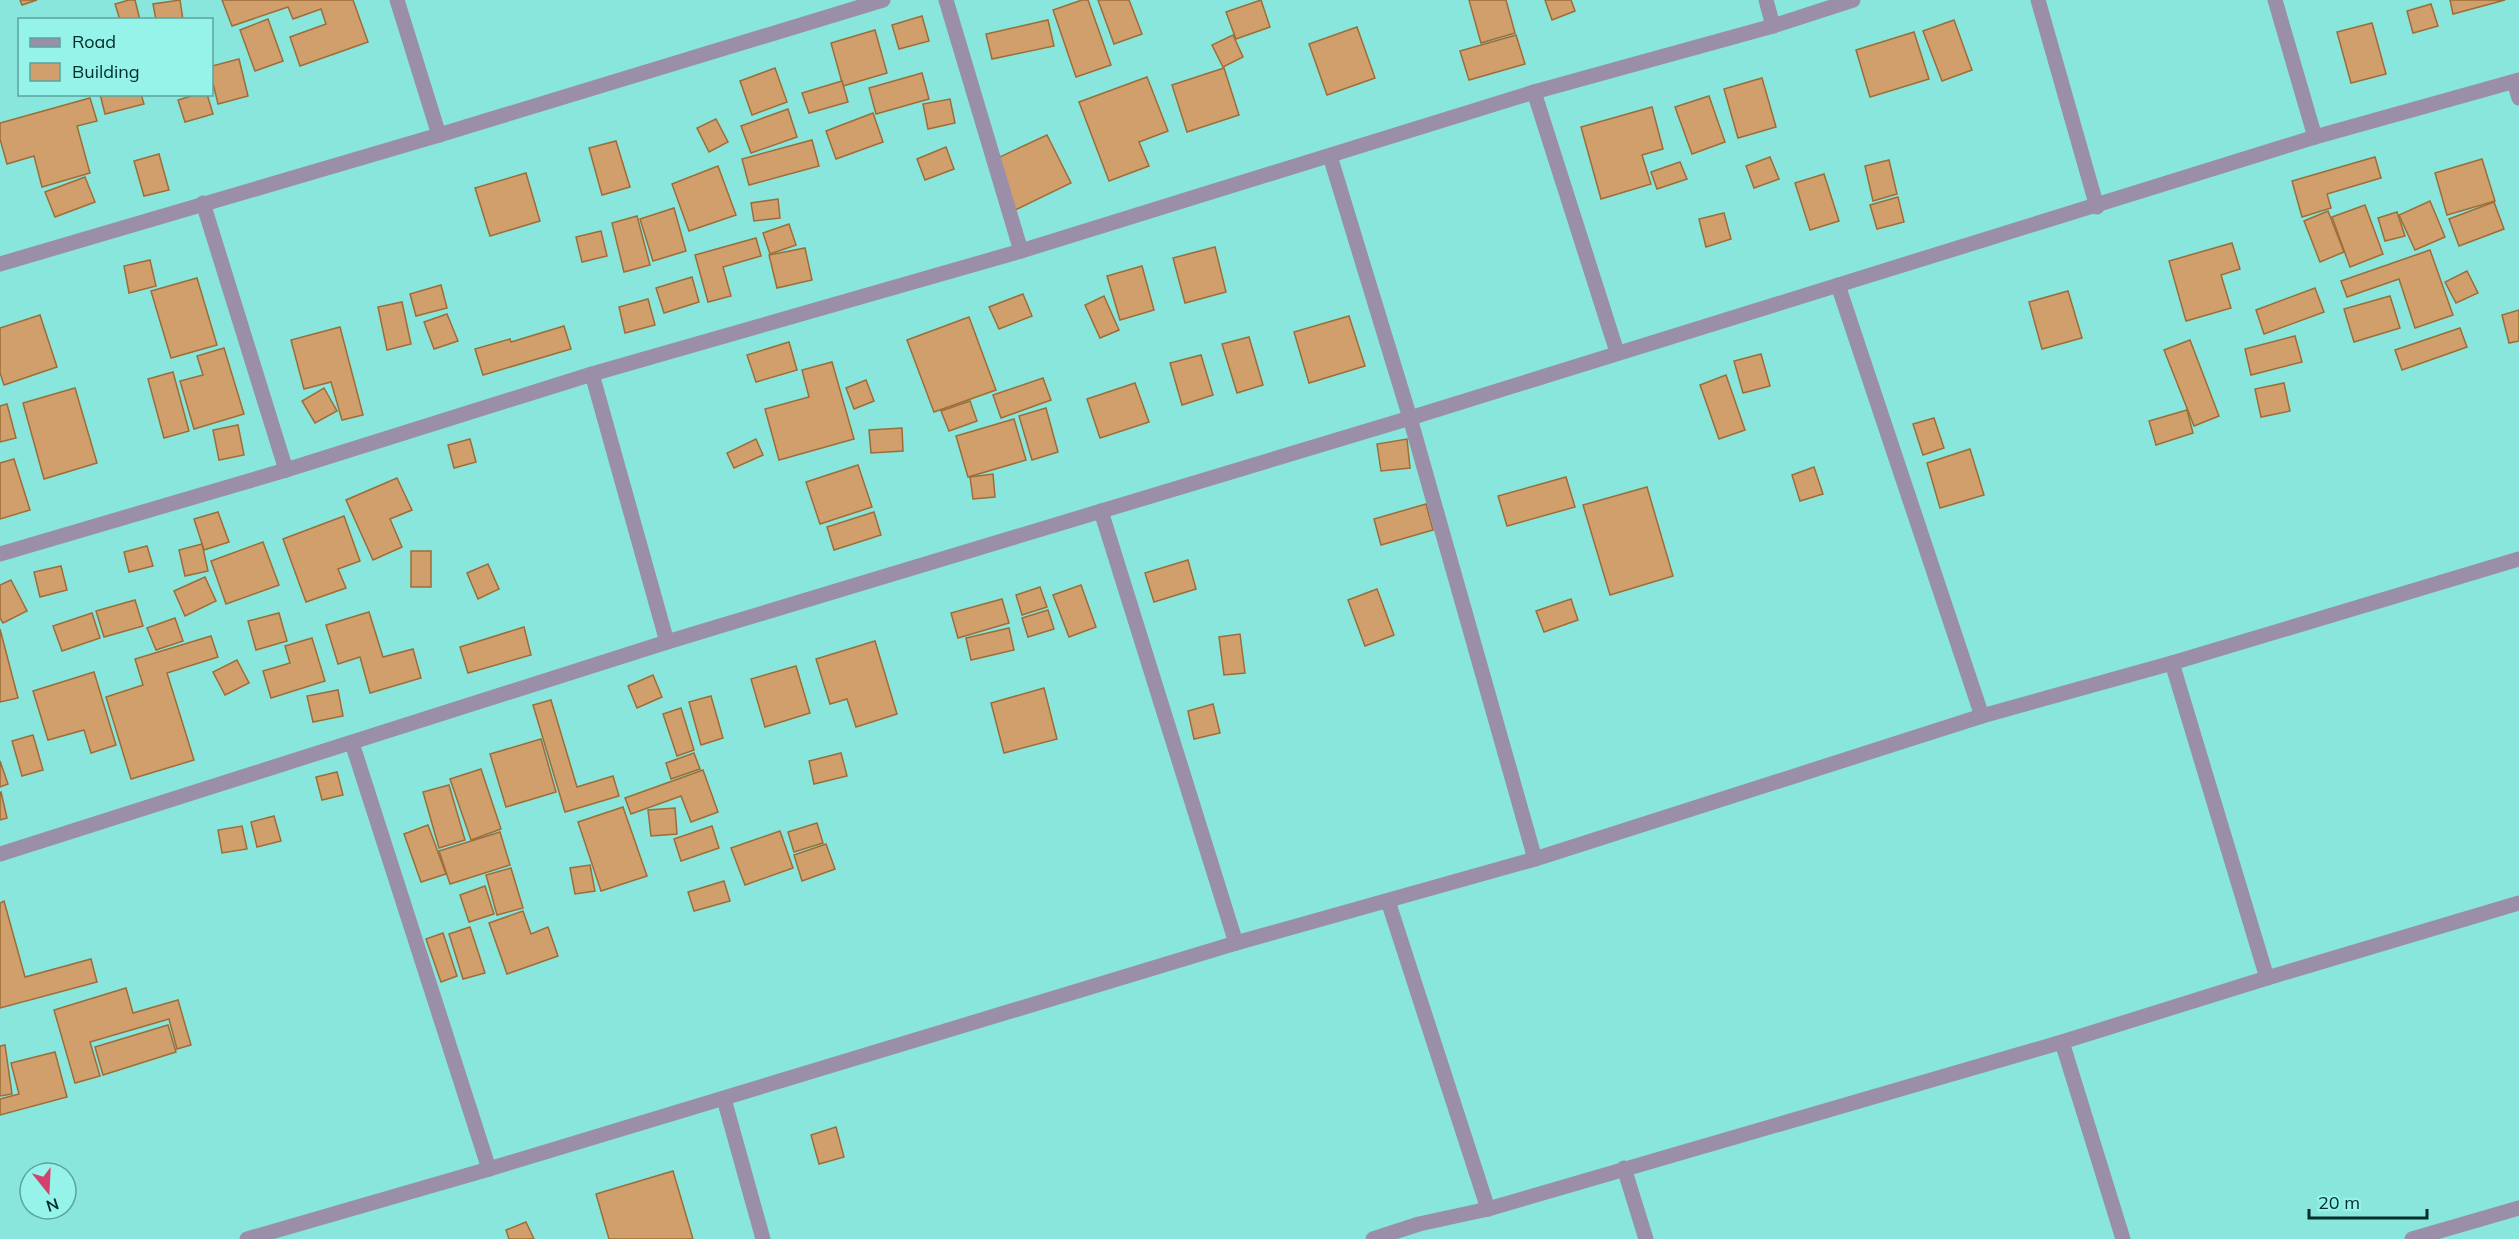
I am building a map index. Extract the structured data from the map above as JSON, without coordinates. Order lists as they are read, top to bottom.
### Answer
{
  "legend": ["Road", "Building"],
  "scale_bar": "20 m",
  "north": "bottom"
}
